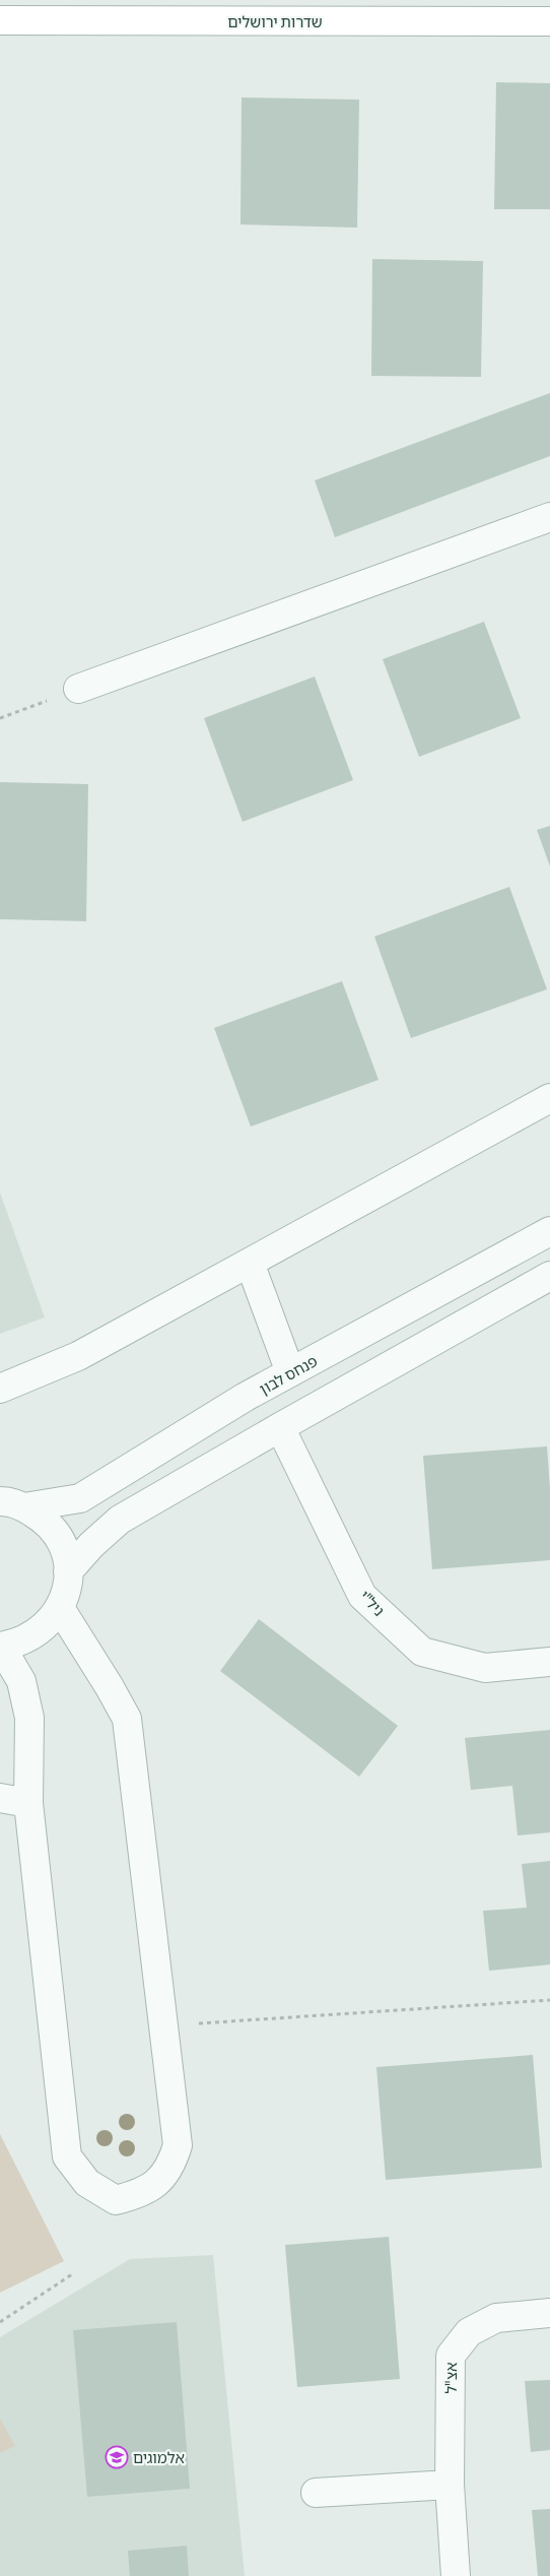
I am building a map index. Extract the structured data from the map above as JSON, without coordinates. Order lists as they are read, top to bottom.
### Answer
{
  "streets": {
    "main road": ["שדרות ירושלים"],
    "street": ["פנחס לבון", "ניל\"י", "אצ\"ל"]
  },
  "places": {
    "school or university": ["אלמוגים"]
  }
}
